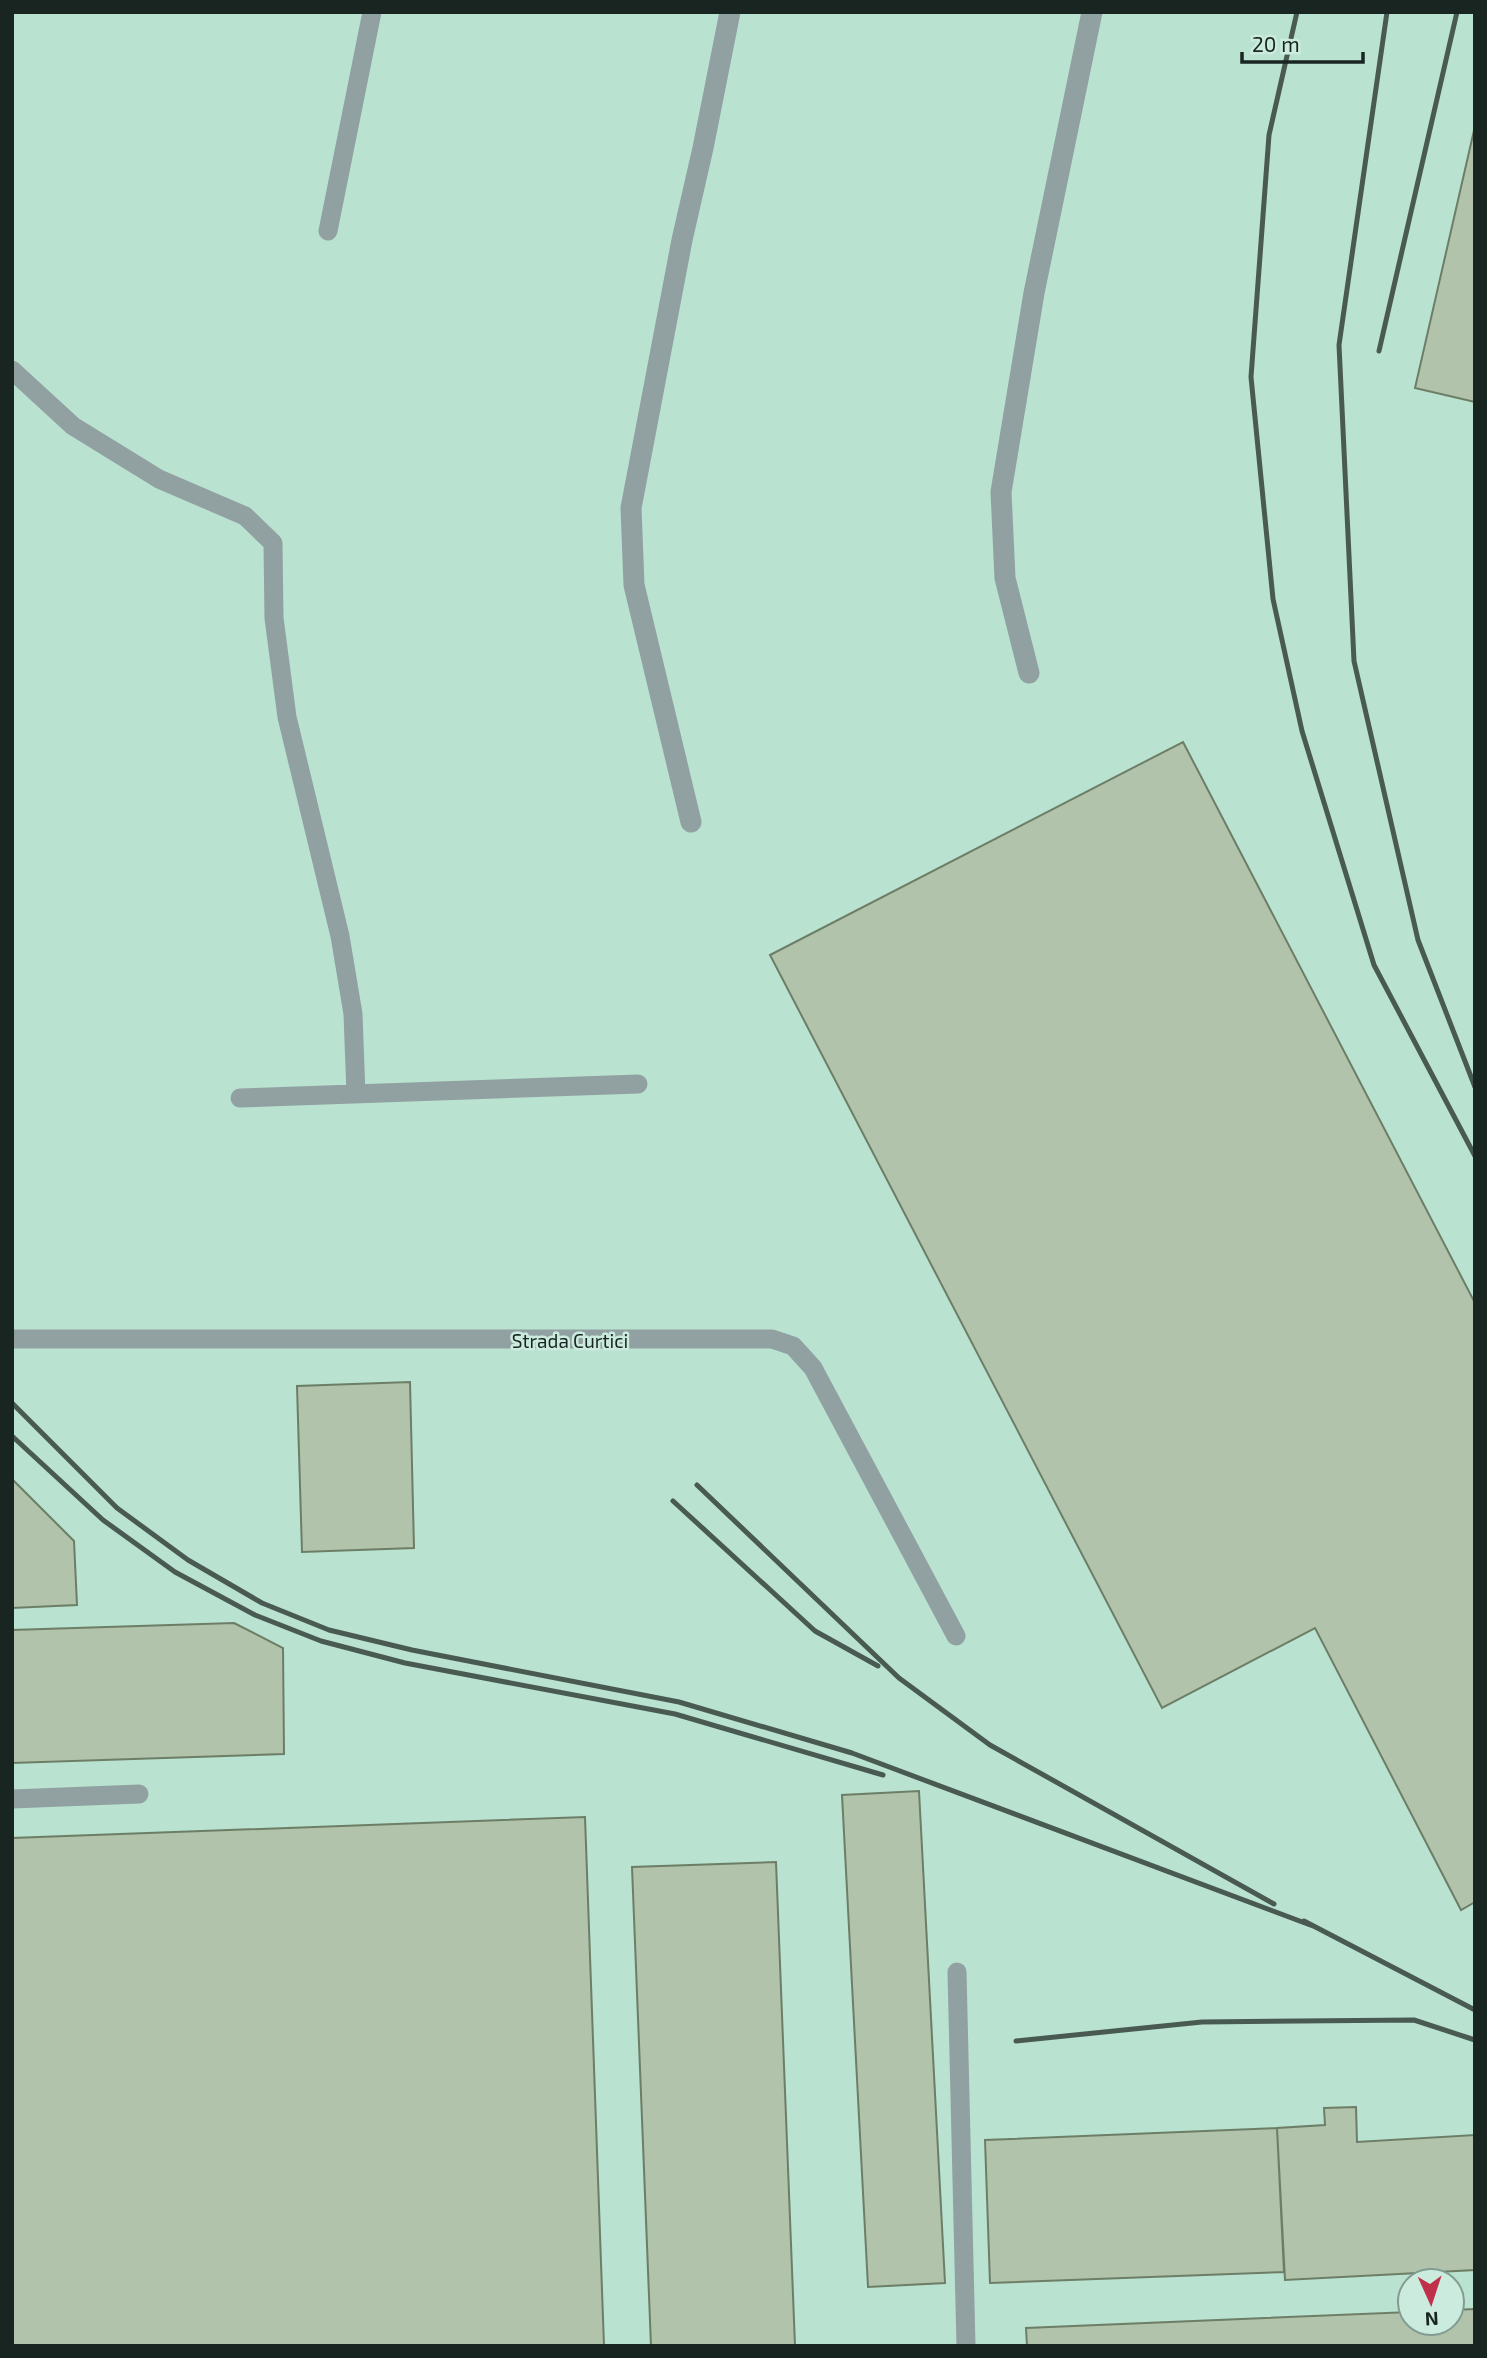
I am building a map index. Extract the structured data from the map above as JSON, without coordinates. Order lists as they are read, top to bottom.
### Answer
{
  "streets": {
    "lane": ["Strada Curtici"]
  },
  "scale_bar": "20 m",
  "north": "bottom"
}
